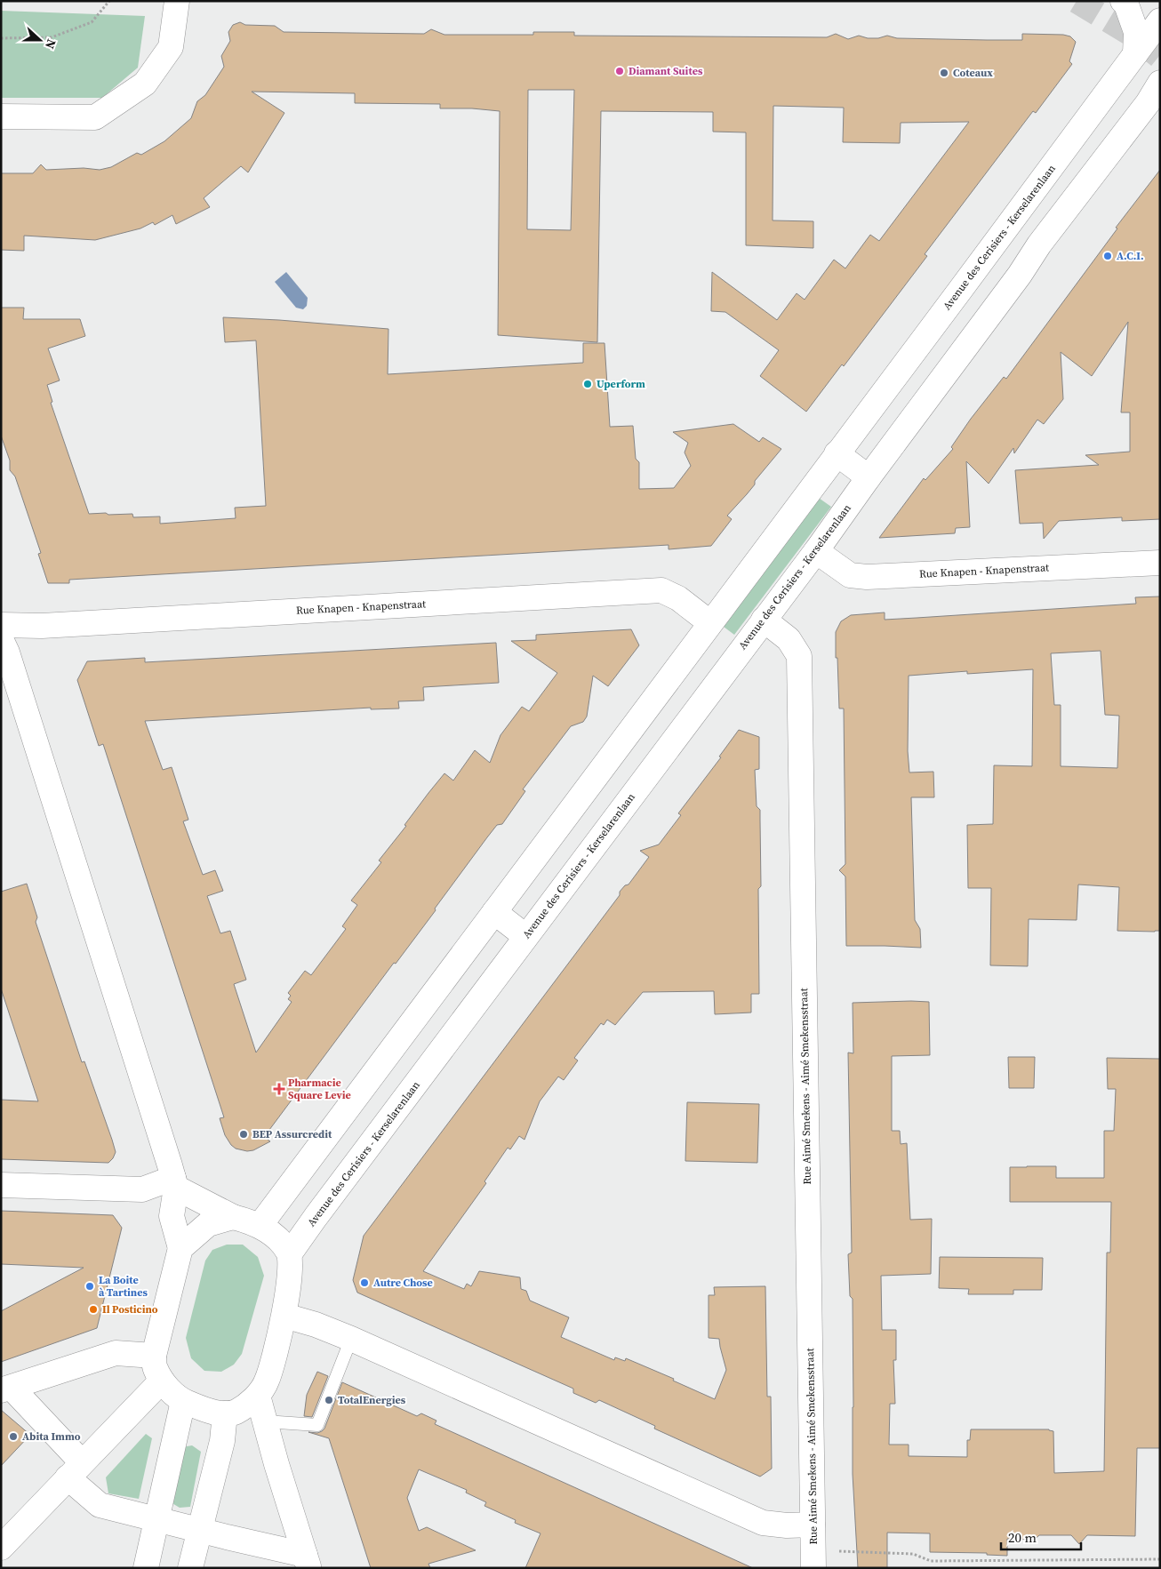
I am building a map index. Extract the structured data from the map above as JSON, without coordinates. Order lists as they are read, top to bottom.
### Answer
{
  "streets": {
    "street": ["Avenue des Cerisiers - Kerselarenlaan", "Rue Knapen - Knapenstraat", "Rue Aimé Smekens - Aimé Smekensstraat"]
  },
  "crossings": [
    ["Avenue des Cerisiers - Kerselarenlaan", "Rue Knapen - Knapenstraat"],
    ["Avenue des Cerisiers - Kerselarenlaan", "Rue Aimé Smekens - Aimé Smekensstraat"]
  ],
  "places": {
    "other": [
      "Diamant Suites",
      "Coteaux",
      "A.C.I.",
      "Uperform",
      "BEP Assurcredit",
      "Autre Chose",
      "La Boite à Tartines",
      "Il Posticino",
      "TotalEnergies",
      "Abita Immo"
    ],
    "health": ["Pharmacie Square Levie"]
  },
  "scale_bar": "20 m",
  "north": "right"
}
